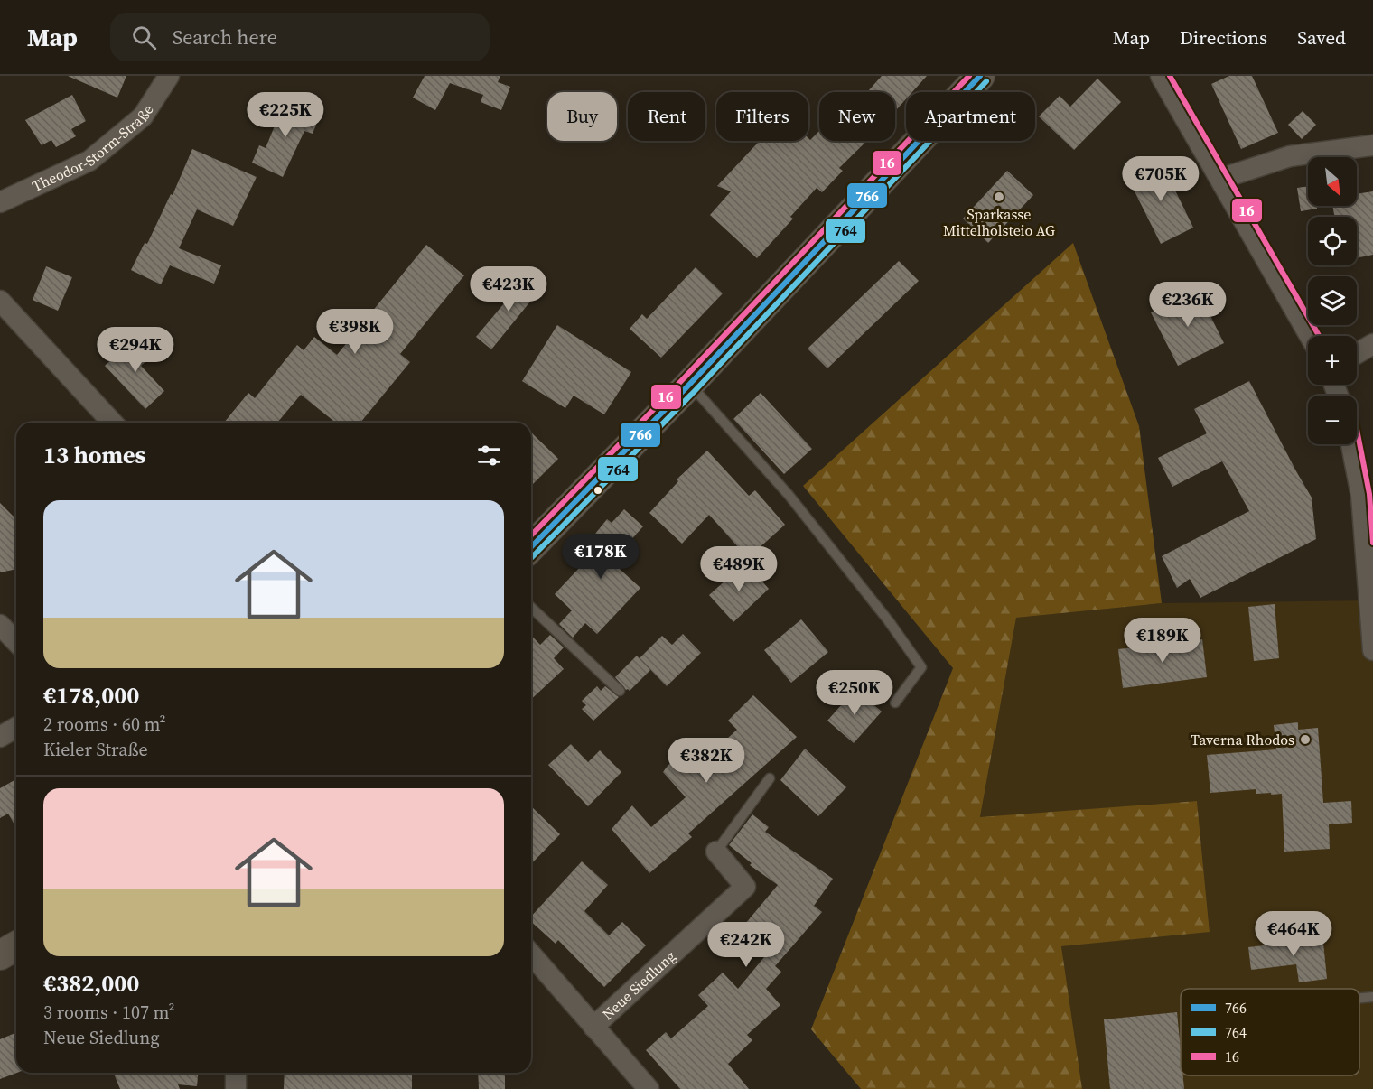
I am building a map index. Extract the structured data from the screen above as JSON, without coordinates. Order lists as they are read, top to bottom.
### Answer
{
  "streets": {
    "street": ["Theodor-Storm-Straße", "Neue Siedlung"]
  },
  "places": ["Sparkasse Mittelholsteio AG", "Taverna Rhodos"],
  "lines": ["transit line 766", "transit line 16", "transit line 764"],
  "legend": ["766", "764", "16"],
  "north": "bottom right",
  "page": {
    "header": "Map",
    "search": "Search here",
    "nav": ["Map", "Directions", "Saved"],
    "price": [
      "€225K",
      "€705K",
      "€423K",
      "€236K",
      "€398K",
      "€294K",
      "€178K",
      "€489K",
      "€189K",
      "€250K",
      "€382K",
      "€464K",
      "€242K"
    ],
    "chip": [
      "Buy",
      "Rent",
      "Filters",
      "New",
      "Apartment"
    ],
    "map_buttons": ["+", "−"],
    "heading": "13 homes",
    "list": [
      {
        "name": "€178,000",
        "note": "2 rooms · 60 m² · Kieler Straße"
      },
      {
        "name": "€382,000",
        "note": "3 rooms · 107 m² · Neue Siedlung"
      }
    ]
  }
}
